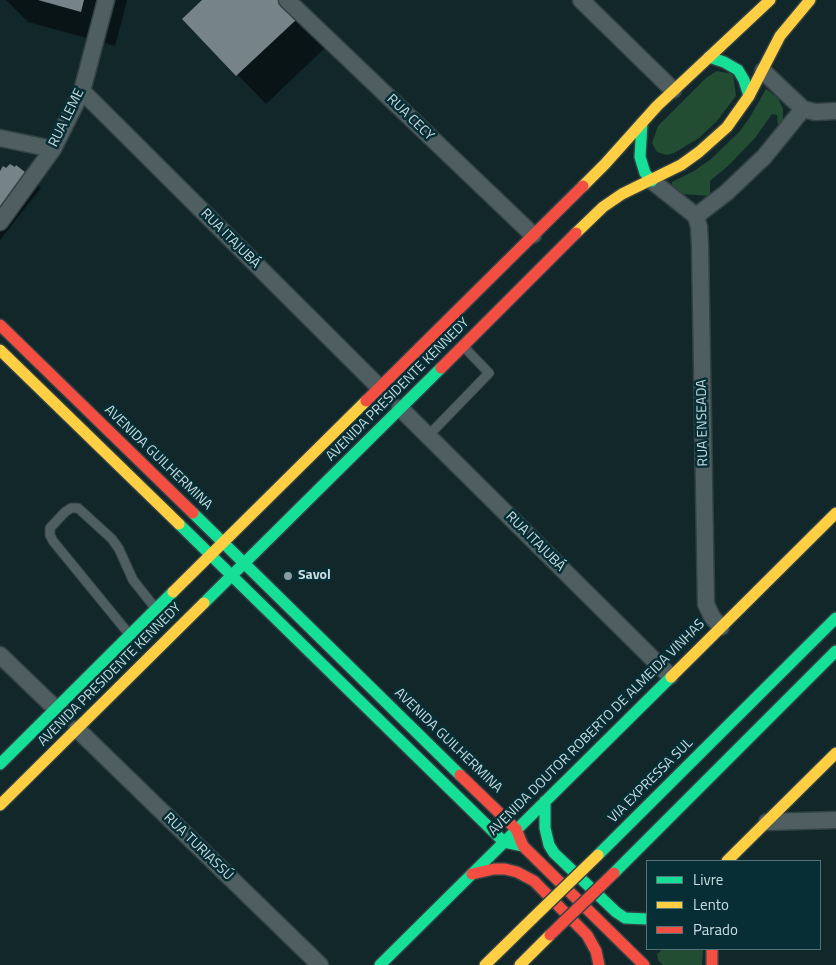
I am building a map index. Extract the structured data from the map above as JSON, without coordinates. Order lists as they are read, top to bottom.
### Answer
{
  "streets": {
    "main road": [
      "AVENIDA PRESIDENTE KENNEDY",
      "AVENIDA GUILHERMINA",
      "AVENIDA DOUTOR ROBERTO DE ALMEIDA VINHAS",
      "VIA EXPRESSA SUL"
    ],
    "street": [
      "RUA LEME",
      "RUA CECY",
      "RUA ITAJUBÁ",
      "RUA ENSEADA",
      "RUA TURIASSÚ"
    ]
  },
  "crossings": [
    ["RUA LEME", "RUA ITAJUBÁ"],
    ["RUA CECY", "AVENIDA PRESIDENTE KENNEDY"],
    ["RUA ITAJUBÁ", "AVENIDA PRESIDENTE KENNEDY"],
    ["RUA ITAJUBÁ", "AVENIDA DOUTOR ROBERTO DE ALMEIDA VINHAS"],
    ["AVENIDA PRESIDENTE KENNEDY", "AVENIDA GUILHERMINA"],
    ["AVENIDA PRESIDENTE KENNEDY", "RUA TURIASSÚ"],
    ["RUA ENSEADA", "AVENIDA DOUTOR ROBERTO DE ALMEIDA VINHAS"],
    ["AVENIDA GUILHERMINA", "AVENIDA DOUTOR ROBERTO DE ALMEIDA VINHAS"]
  ],
  "places": ["Savol"],
  "legend": ["Livre", "Lento", "Parado"]
}
